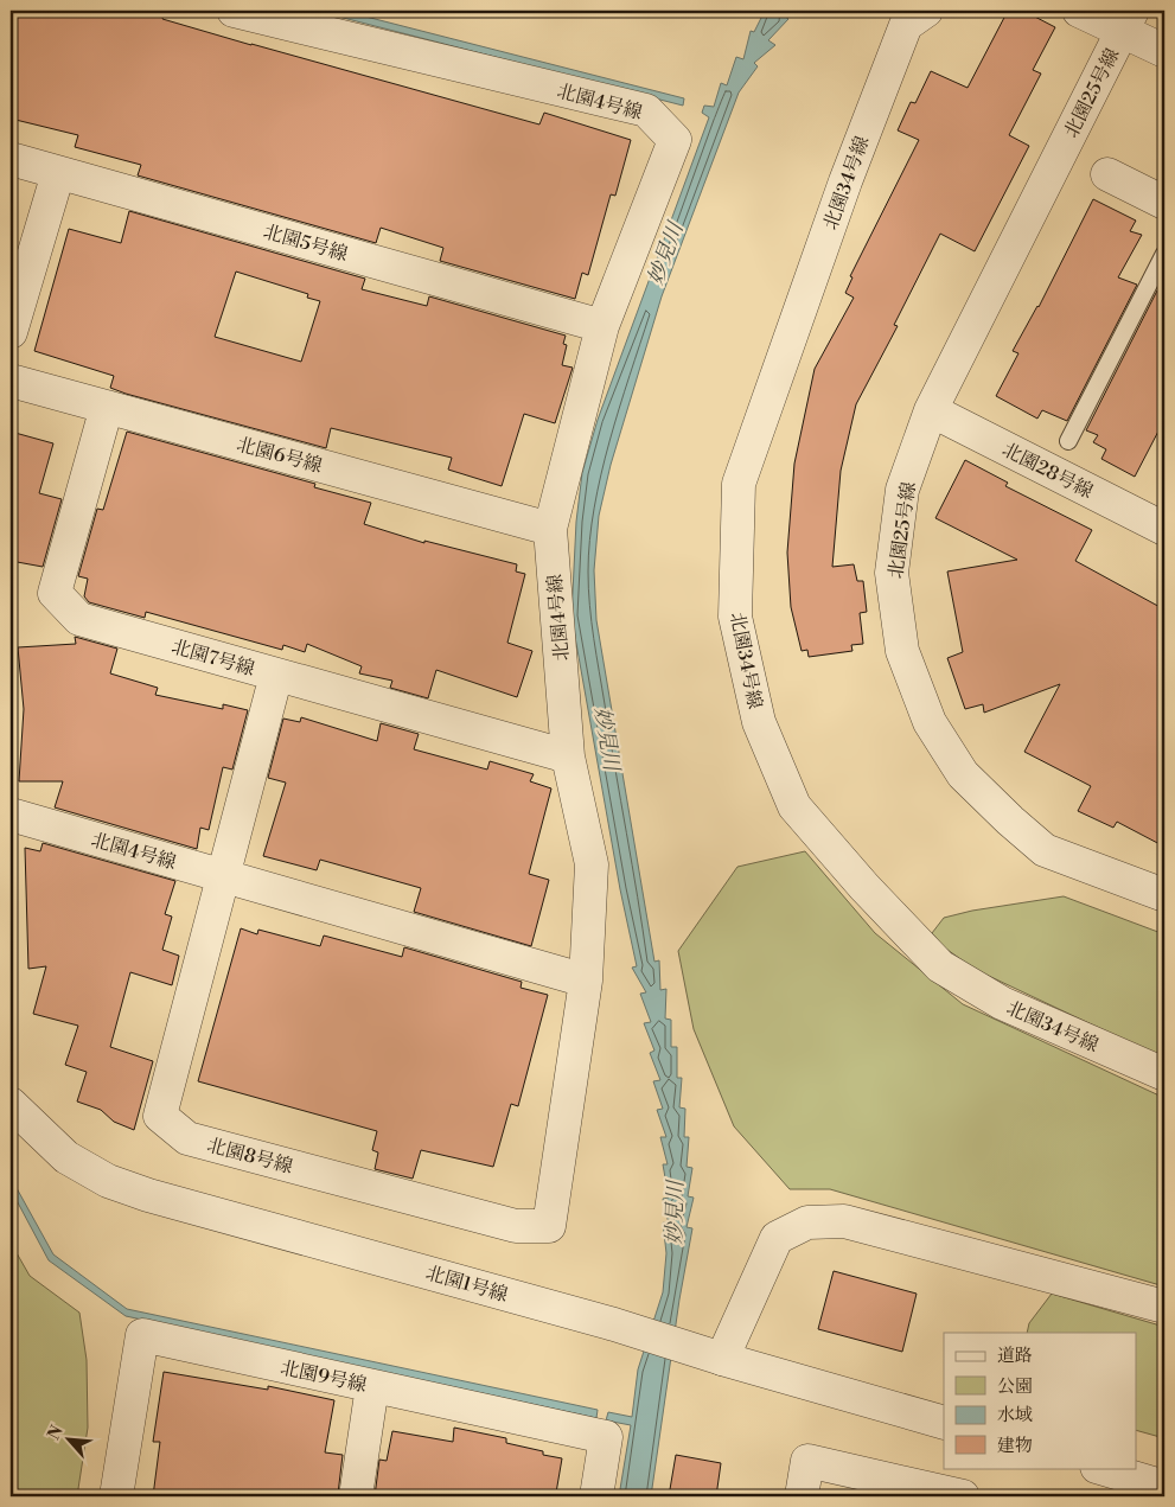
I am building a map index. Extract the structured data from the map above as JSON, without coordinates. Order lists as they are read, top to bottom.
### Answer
{
  "streets": {
    "street": [
      "北園25号線",
      "北園4号線",
      "北園34号線",
      "北園5号線",
      "北園6号線",
      "北園28号線",
      "北園7号線",
      "北園8号線",
      "北園1号線",
      "北園9号線"
    ]
  },
  "crossings": [
    ["北園25号線", "北園28号線"],
    ["北園4号線", "北園5号線"],
    ["北園4号線", "北園6号線"],
    ["北園4号線", "北園7号線"],
    ["北園4号線", "北園8号線"],
    ["北園6号線", "北園7号線"],
    ["北園7号線", "北園8号線"]
  ],
  "water": ["妙見川"],
  "legend": [
    "道路",
    "公園",
    "水域",
    "建物"
  ],
  "north": "top left"
}
